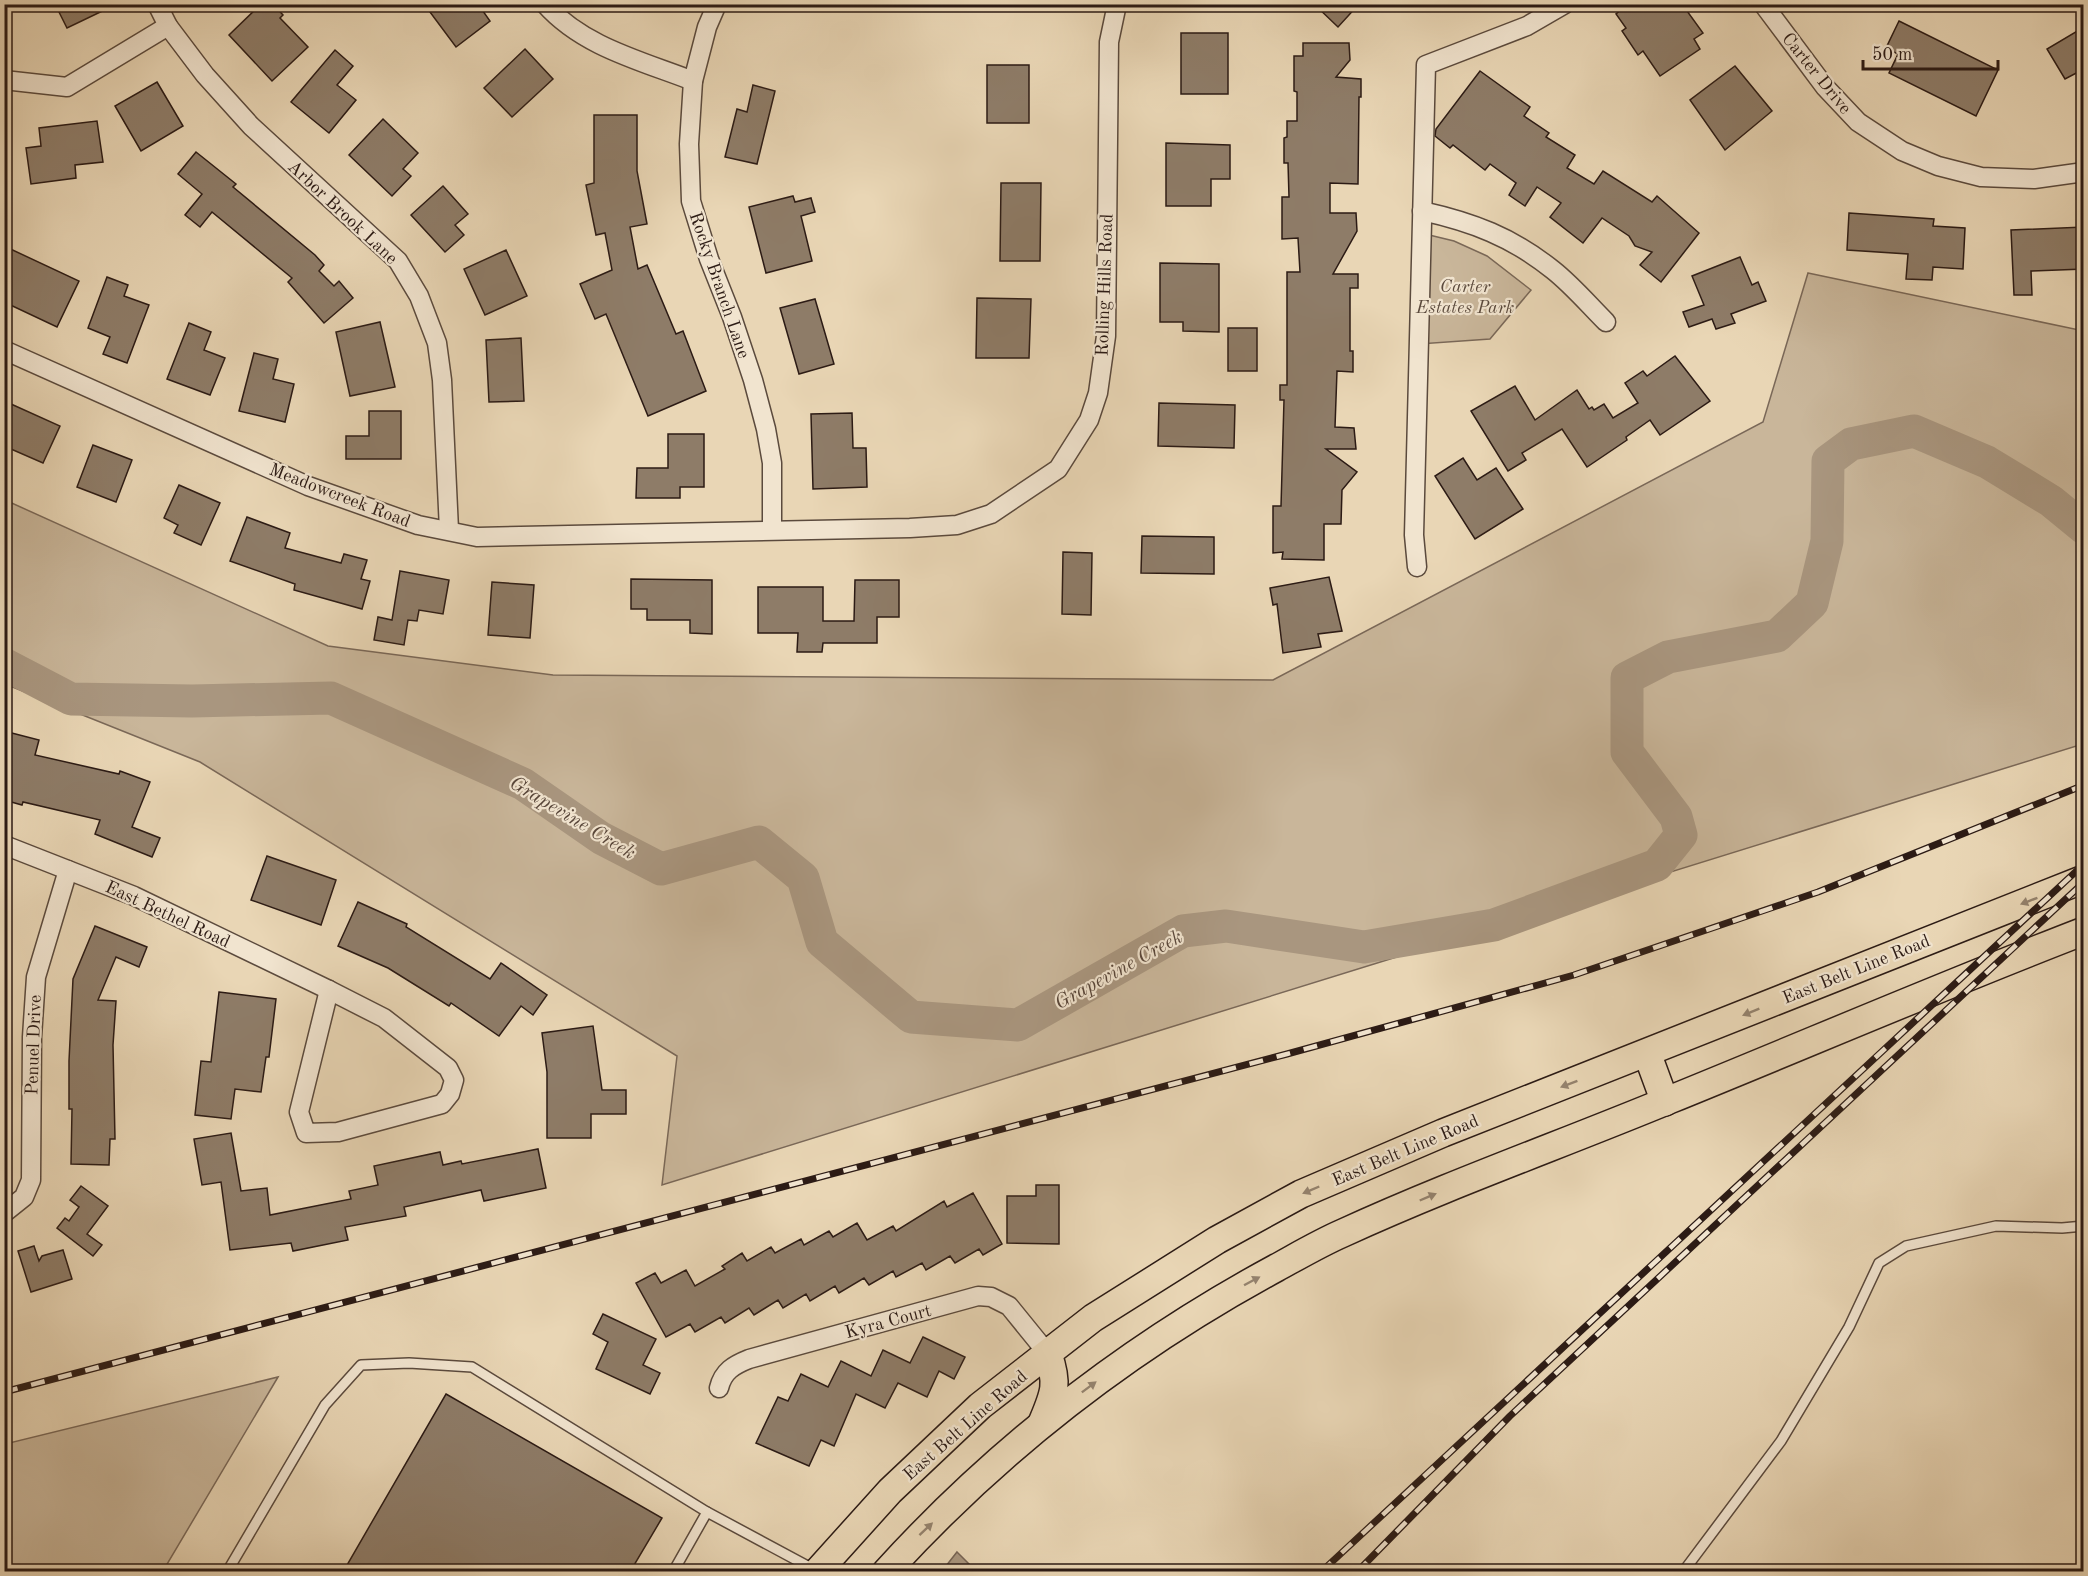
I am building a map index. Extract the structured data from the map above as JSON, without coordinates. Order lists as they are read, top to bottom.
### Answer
{
  "streets": {
    "main road": ["East Belt Line Road"],
    "street": [
      "Carter Drive",
      "Arbor Brook Lane",
      "Rocky Branch Lane",
      "Rolling Hills Road",
      "Meadowcreek Road",
      "East Bethel Road",
      "Penuel Drive",
      "Kyra Court"
    ]
  },
  "crossings": [
    ["Arbor Brook Lane", "Meadowcreek Road"],
    ["Rocky Branch Lane", "Rolling Hills Road"],
    ["Rocky Branch Lane", "Meadowcreek Road"],
    ["Rolling Hills Road", "Meadowcreek Road"],
    ["East Bethel Road", "Penuel Drive"],
    ["East Belt Line Road", "Kyra Court"]
  ],
  "water": ["Grapevine Creek"],
  "parks": ["Carter Estates Park"],
  "scale_bar": "50 m"
}
